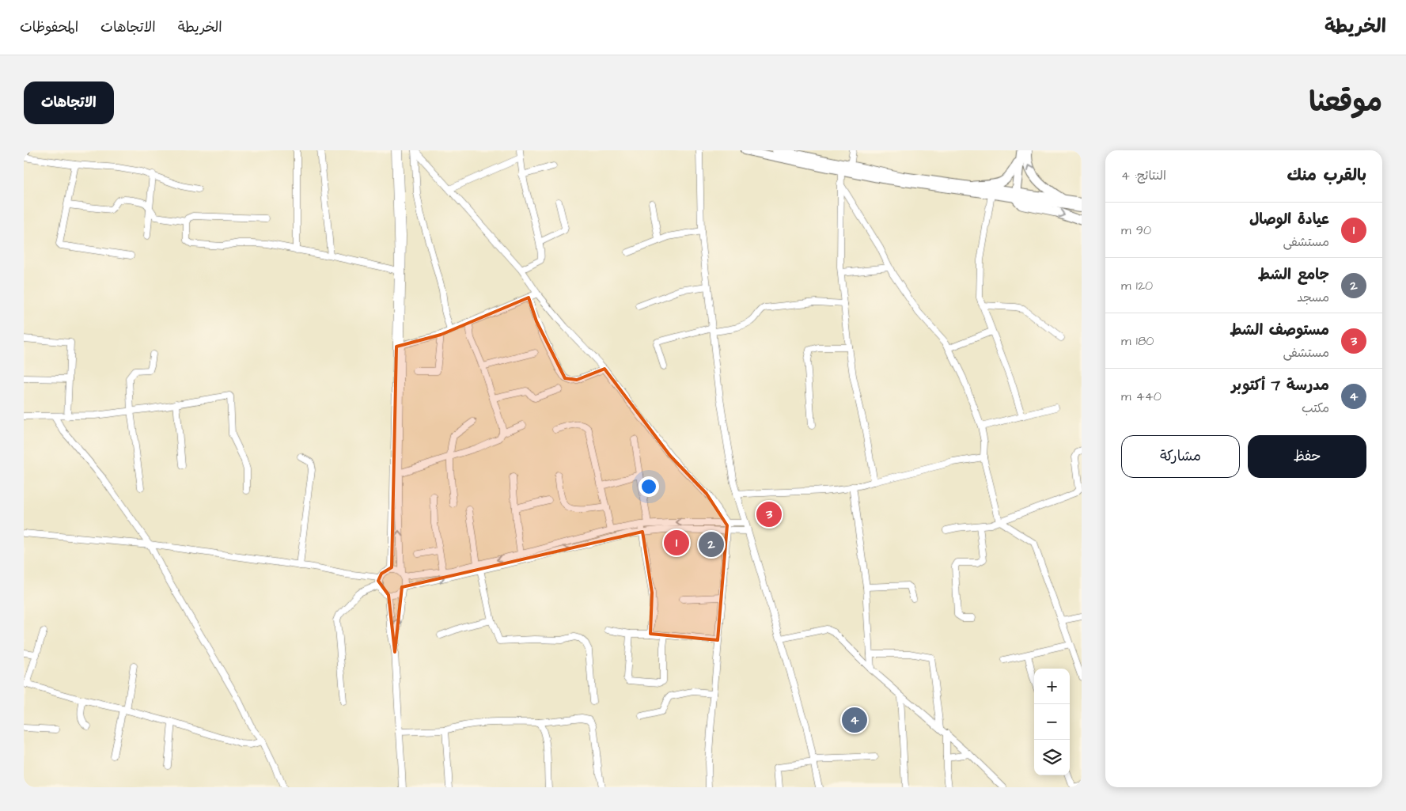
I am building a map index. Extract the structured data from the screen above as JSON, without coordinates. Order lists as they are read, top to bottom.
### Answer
{
  "page": {
    "header": "الخريطة",
    "nav": ["الخريطة", "الاتجاهات", "المحفوظات"],
    "title": "موقعنا",
    "buttons": [
      "الاتجاهات",
      ["حفظ", "مشاركة"]
    ],
    "heading": ["بالقرب منك", "النتائج: 4"],
    "list": [
      {
        "mark": "1",
        "name": "عيادة الوصال",
        "note": "مستشفى",
        "value": "90 m"
      },
      {
        "mark": "2",
        "name": "جامع الشط",
        "note": "مسجد",
        "value": "120 m"
      },
      {
        "mark": "3",
        "name": "مستوصف الشط",
        "note": "مستشفى",
        "value": "180 m"
      },
      {
        "mark": "4",
        "name": "مدرسة 7 أكتوبر",
        "note": "مكتب",
        "value": "440 m"
      }
    ],
    "pins": [
      "3",
      "1",
      "2",
      "4"
    ],
    "map_buttons": ["+", "−"]
  }
}
